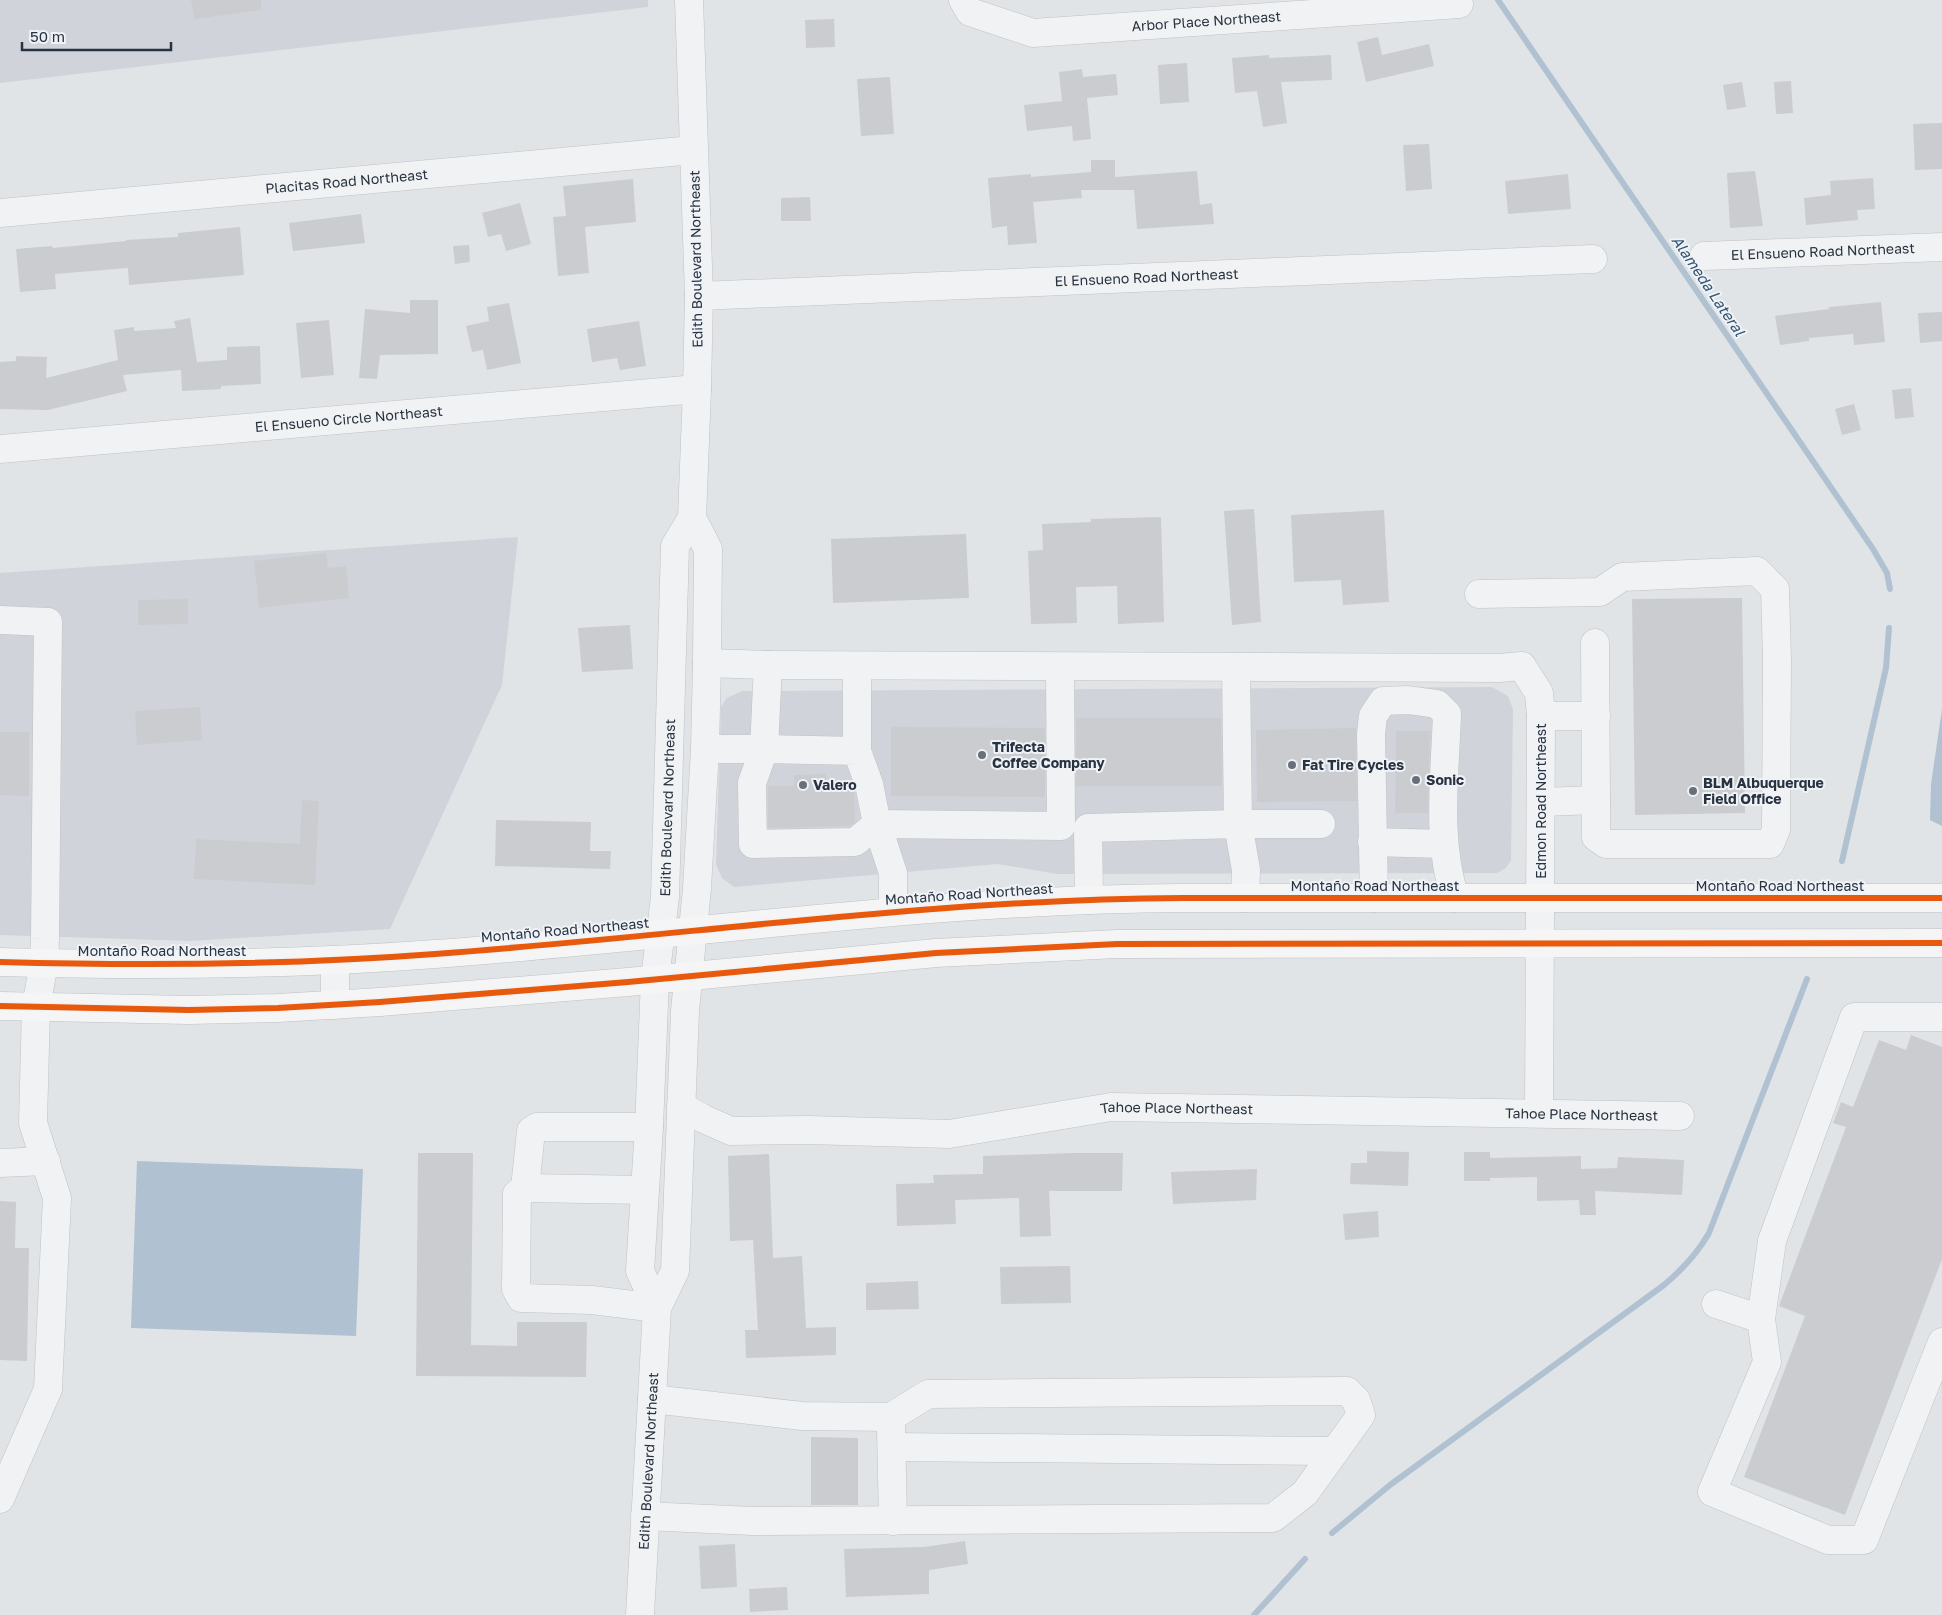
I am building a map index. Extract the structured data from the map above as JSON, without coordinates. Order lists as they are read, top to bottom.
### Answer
{
  "streets": {
    "main road": ["Montaño Road Northeast"],
    "street": [
      "Arbor Place Northeast",
      "Placitas Road Northeast",
      "El Ensueno Road Northeast",
      "Edith Boulevard Northeast",
      "El Ensueno Circle Northeast",
      "Edmon Road Northeast",
      "Tahoe Place Northeast"
    ]
  },
  "crossings": [
    ["Placitas Road Northeast", "Edith Boulevard Northeast"],
    ["El Ensueno Road Northeast", "Edith Boulevard Northeast"],
    ["Edith Boulevard Northeast", "El Ensueno Circle Northeast"],
    ["Edith Boulevard Northeast", "Montaño Road Northeast"],
    ["Edith Boulevard Northeast", "Tahoe Place Northeast"],
    ["Edmon Road Northeast", "Montaño Road Northeast"],
    ["Edmon Road Northeast", "Tahoe Place Northeast"]
  ],
  "water": ["Alameda Lateral"],
  "places": [
    "Trifecta Coffee Company",
    "Fat Tire Cycles",
    "Sonic",
    "Valero",
    "BLM Albuquerque Field Office"
  ],
  "scale_bar": "50 m"
}
